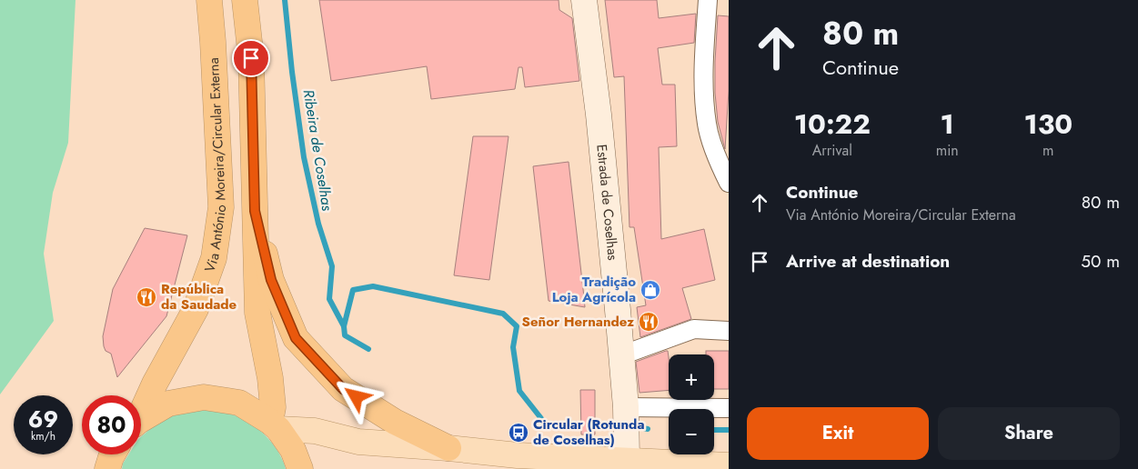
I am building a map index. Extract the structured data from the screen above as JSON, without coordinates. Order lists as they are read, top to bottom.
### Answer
{
  "streets": {
    "highway": ["Via António Moreira/Circular Externa"],
    "street": ["Estrada de Coselhas"]
  },
  "water": ["Ribeira de Coselhas"],
  "places": {
    "shop": ["Tradição Loja Agrícola"],
    "restaurant": ["República da Saudade", "Señor Hernandez"],
    "bus stop": ["Circular (Rotunda de Coselhas)"]
  },
  "page": {
    "turn": ["80 m", "Continue"],
    "eta": [
      "10:22",
      "Arrival",
      "1",
      "min",
      "130",
      "m"
    ],
    "list": [
      {
        "name": "Continue",
        "note": "Via António Moreira/Circular Externa",
        "value": "80 m"
      },
      {
        "name": "Arrive at destination",
        "value": "50 m"
      }
    ],
    "map_buttons": ["+", "−"],
    "speed": "69 km/h",
    "limit": "80",
    "buttons": ["Exit", "Share"]
  }
}
